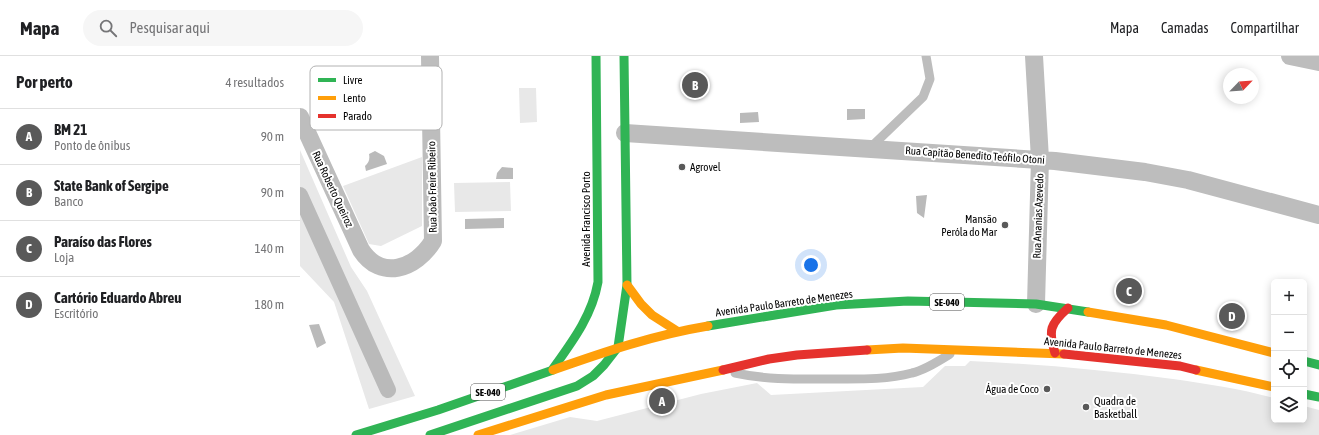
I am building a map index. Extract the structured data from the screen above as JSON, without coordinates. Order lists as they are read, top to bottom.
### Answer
{
  "streets": {
    "main road": ["Avenida Francisco Porto", "SE-040", "Avenida Paulo Barreto de Menezes"],
    "street": [
      "Rua Capitão Benedito Teófilo Otoni",
      "Rua João Freire Ribeiro",
      "Rua Roberto Queiroz",
      "Rua Ananias Azevedo"
    ]
  },
  "crossings": [
    ["Rua Capitão Benedito Teófilo Otoni", "Rua Ananias Azevedo"],
    ["Rua João Freire Ribeiro", "Rua Roberto Queiroz"],
    ["Rua Ananias Azevedo", "Avenida Paulo Barreto de Menezes"],
    ["Avenida Francisco Porto", "Avenida Paulo Barreto de Menezes"]
  ],
  "places": [
    "Agrovel",
    "Mansão Peróla do Mar",
    "Água de Coco",
    "Quadra de Basketball"
  ],
  "legend": ["Livre", "Lento", "Parado"],
  "north": "top right",
  "page": {
    "header": "Mapa",
    "search": "Pesquisar aqui",
    "nav": ["Mapa", "Camadas", "Compartilhar"],
    "heading": ["Por perto", "4 resultados"],
    "pins": [
      "B",
      "C",
      "D",
      "A"
    ],
    "list": [
      {
        "mark": "A",
        "name": "BM 21",
        "note": "Ponto de ônibus",
        "value": "90 m"
      },
      {
        "mark": "B",
        "name": "State Bank of Sergipe",
        "note": "Banco",
        "value": "90 m"
      },
      {
        "mark": "C",
        "name": "Paraíso das Flores",
        "note": "Loja",
        "value": "140 m"
      },
      {
        "mark": "D",
        "name": "Cartório Eduardo Abreu",
        "note": "Escritório",
        "value": "180 m"
      }
    ],
    "map_buttons": ["+", "−"]
  }
}
